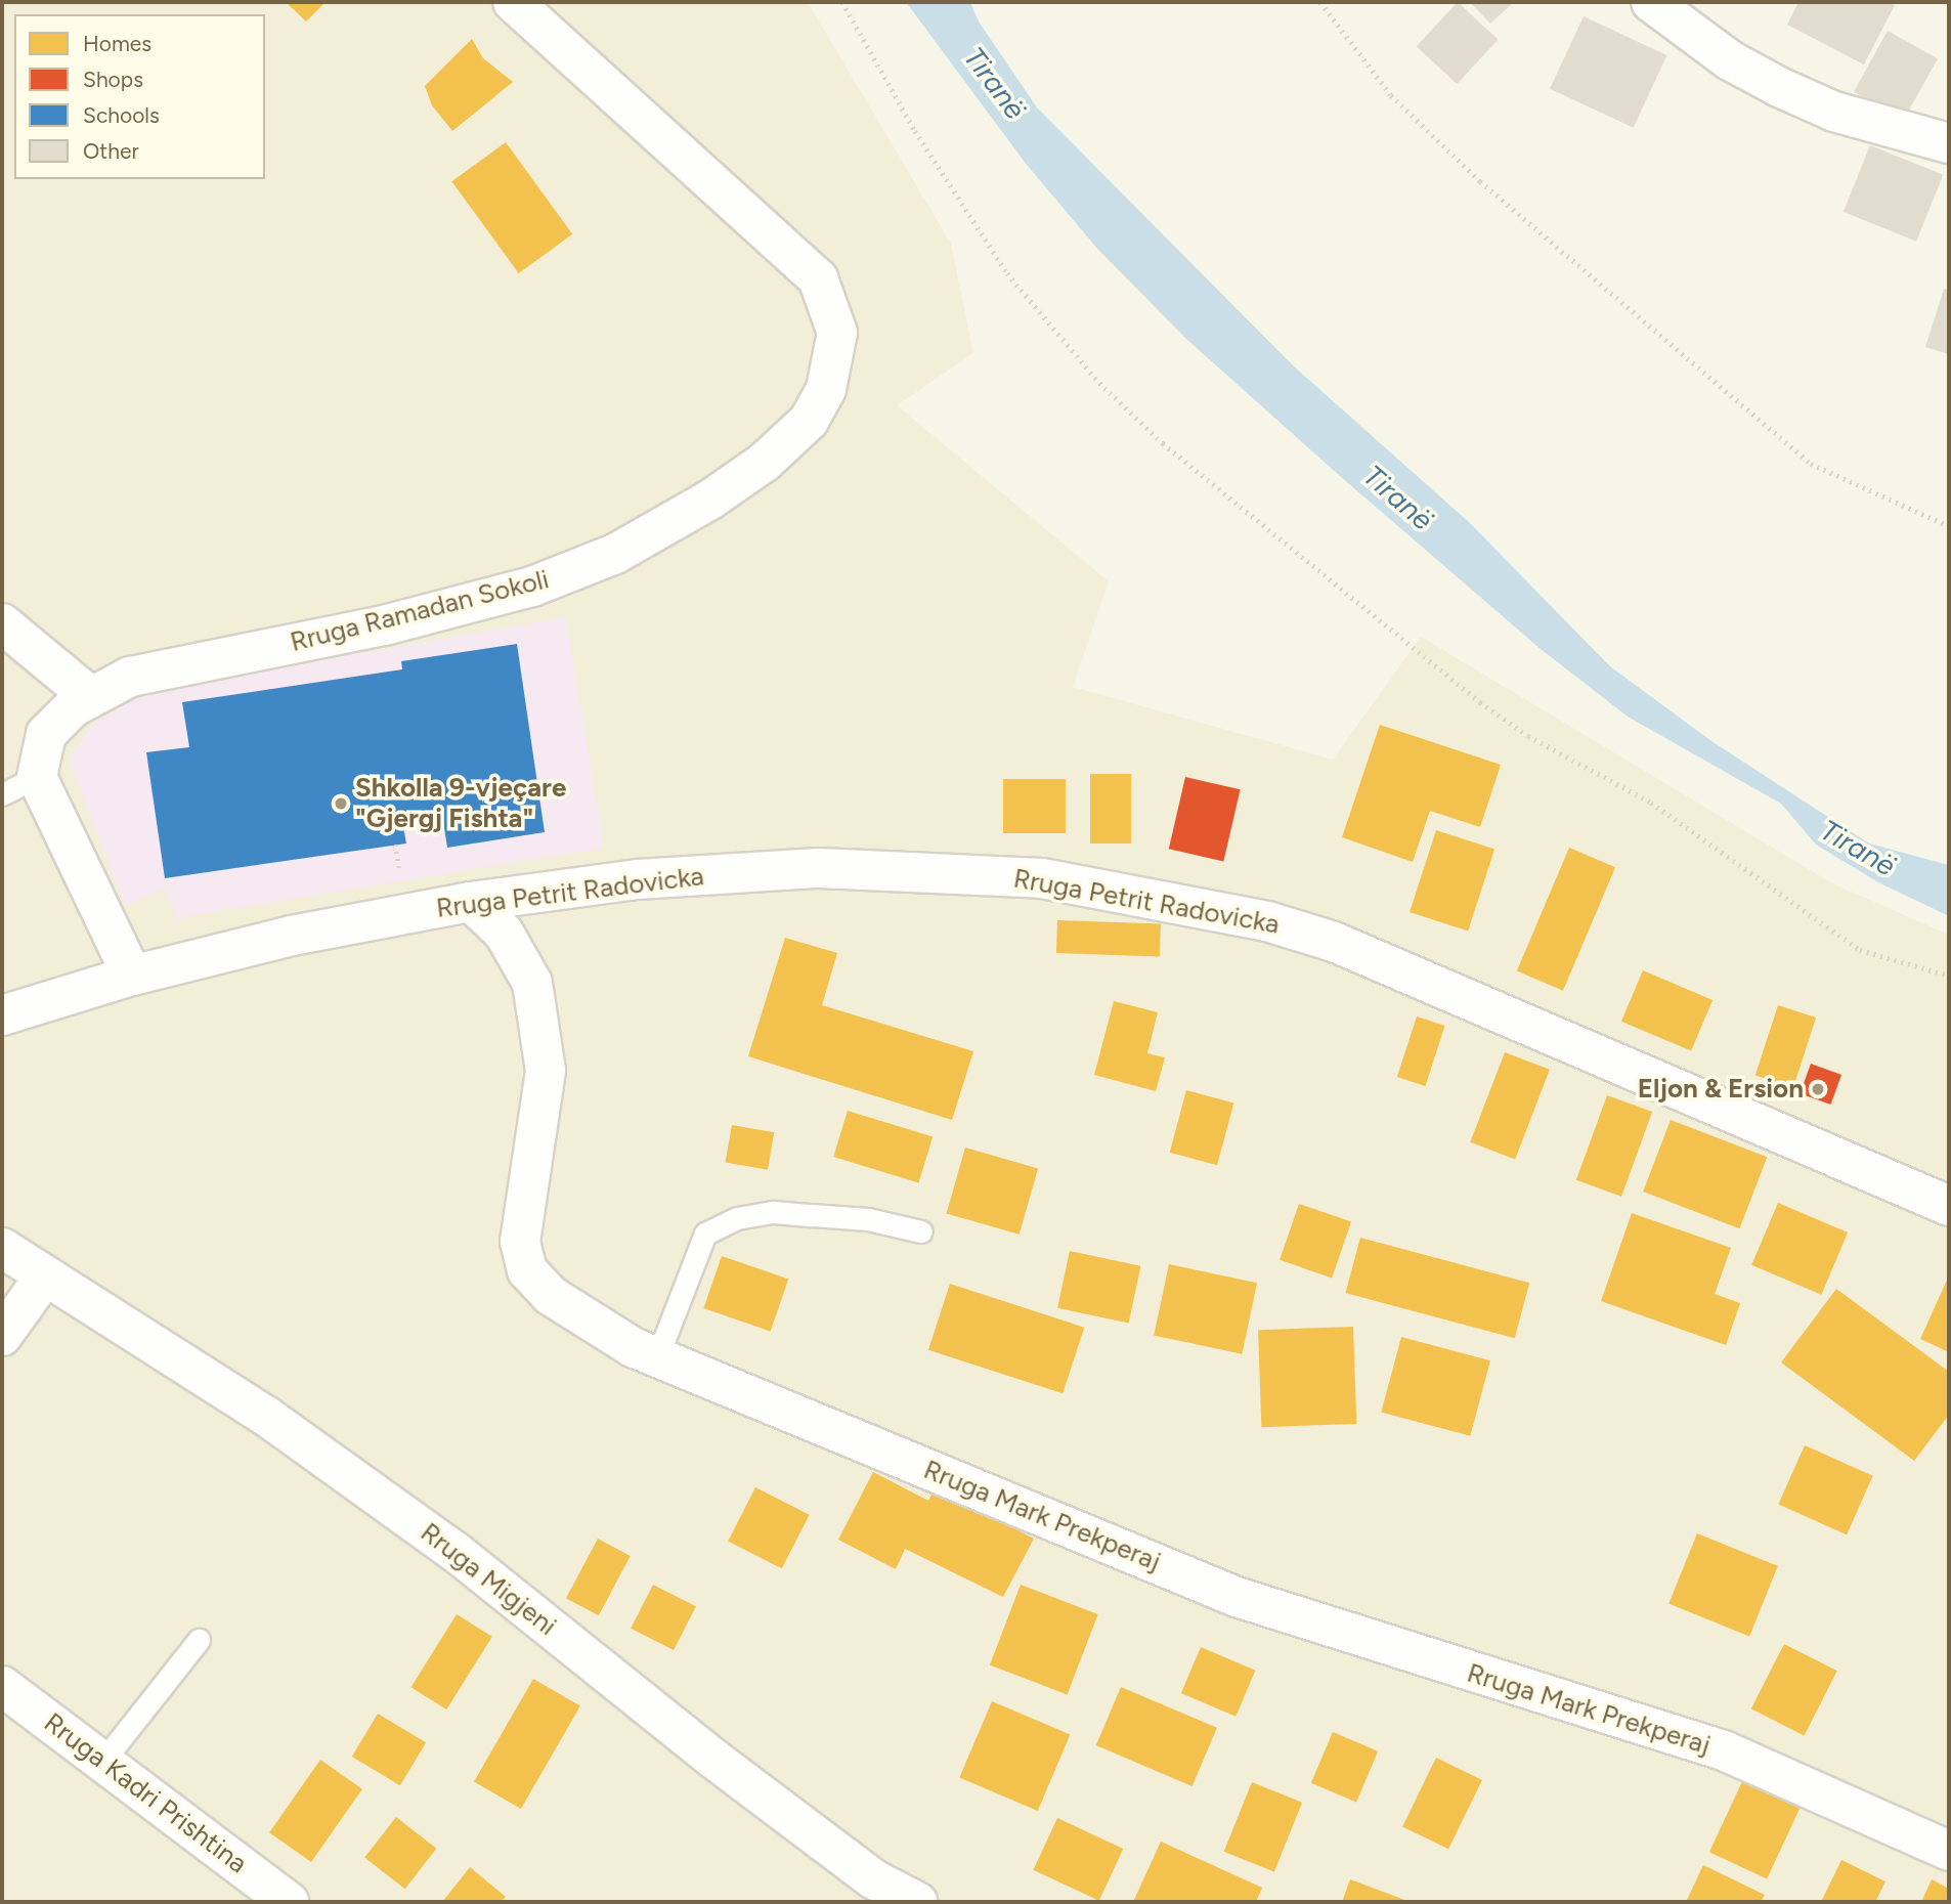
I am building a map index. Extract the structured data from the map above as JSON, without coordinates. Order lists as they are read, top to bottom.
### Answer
{
  "streets": {
    "street": [
      "Rruga Ramadan Sokoli",
      "Rruga Petrit Radovicka",
      "Rruga Mark Prekperaj",
      "Rruga Migjeni",
      "Rruga Kadri Prishtina"
    ]
  },
  "crossings": [
    ["Rruga Petrit Radovicka", "Rruga Mark Prekperaj"]
  ],
  "water": ["Tiranë"],
  "places": ["Shkolla 9-vjeçare \"Gjergj Fishta\"", "Eljon & Ersion"],
  "legend": [
    "Homes",
    "Shops",
    "Schools",
    "Other"
  ]
}
